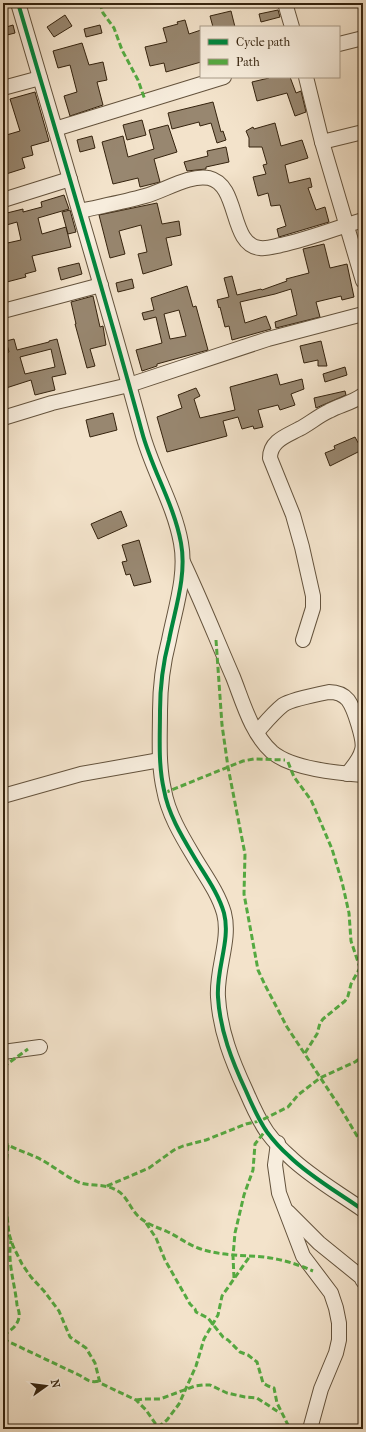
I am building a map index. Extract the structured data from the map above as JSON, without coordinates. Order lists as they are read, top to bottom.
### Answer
{
  "legend": ["Cycle path", "Path"],
  "north": "right"
}
